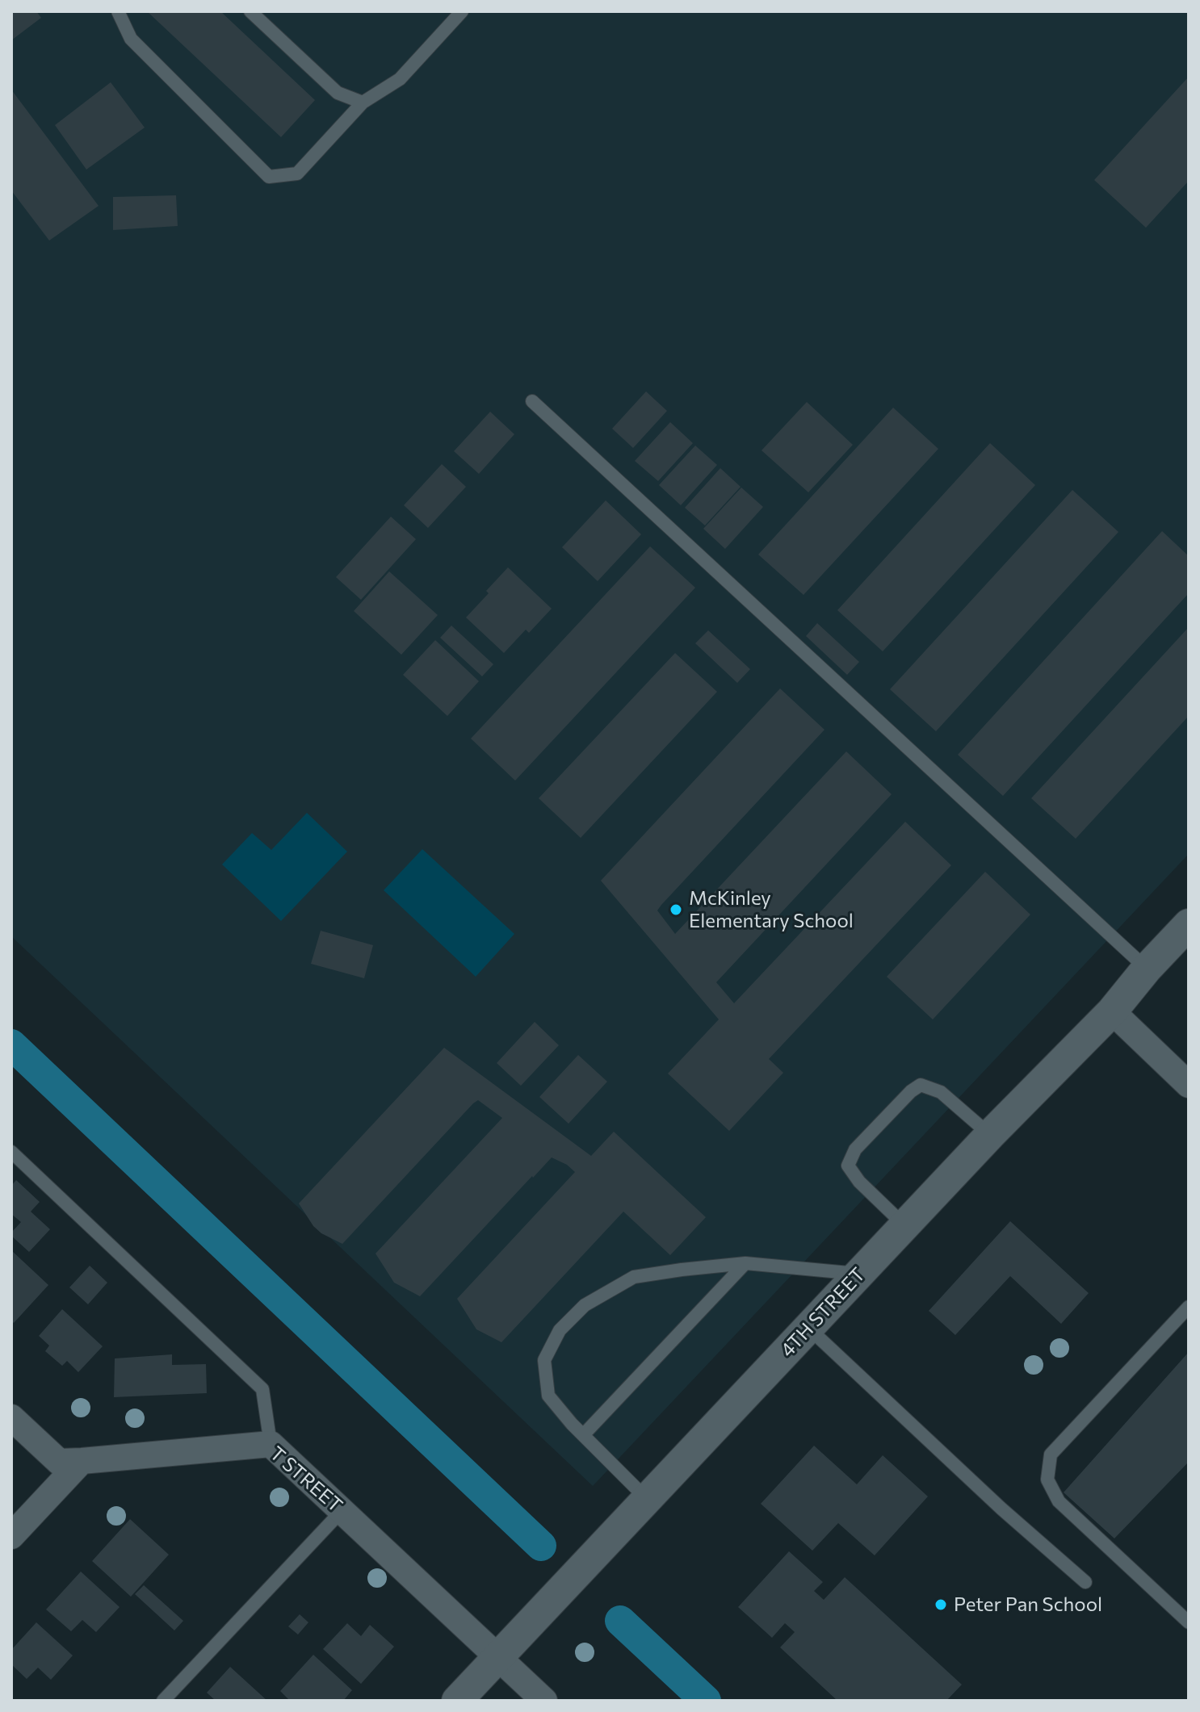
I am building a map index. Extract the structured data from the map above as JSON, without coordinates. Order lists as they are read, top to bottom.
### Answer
{
  "streets": {
    "street": ["4TH STREET", "T STREET"]
  },
  "crossings": [
    ["4TH STREET", "T STREET"]
  ],
  "places": ["McKinley Elementary School", "Peter Pan School"]
}
